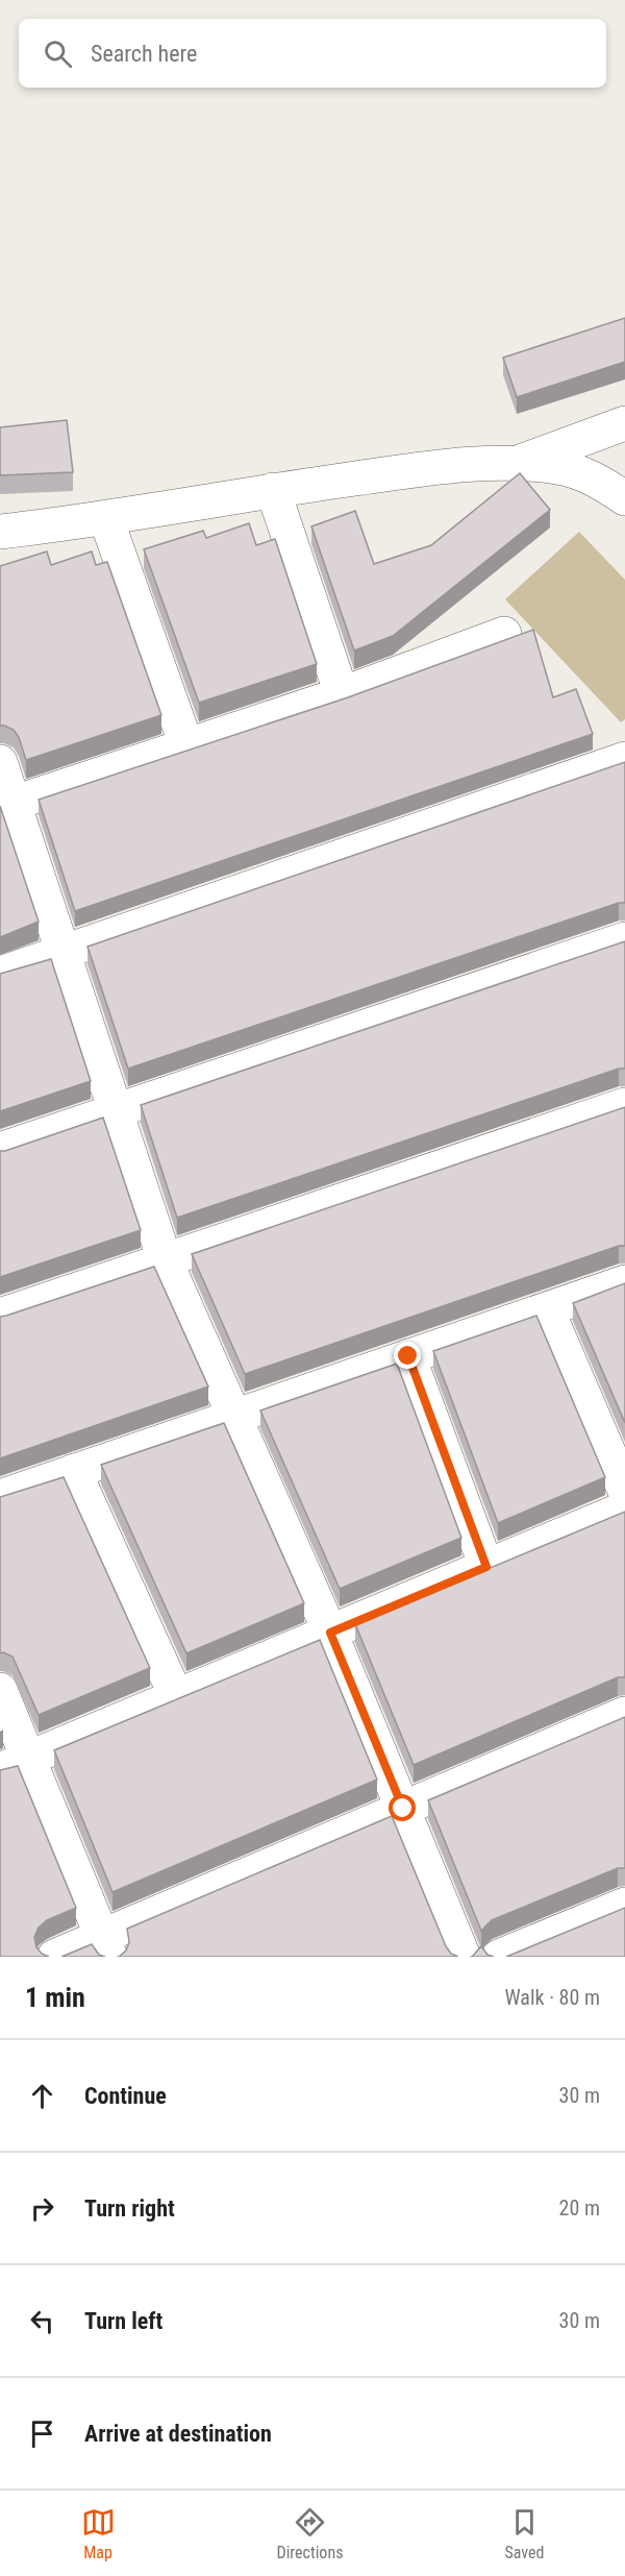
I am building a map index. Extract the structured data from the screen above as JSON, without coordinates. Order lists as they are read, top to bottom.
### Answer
{
  "page": {
    "search": "Search here",
    "heading": ["1 min", "Walk · 80 m"],
    "list": [
      ["Continue", "30 m"],
      ["Turn right", "20 m"],
      ["Turn left", "30 m"],
      "Arrive at destination"
    ],
    "nav": ["Map", "Directions", "Saved"]
  }
}
